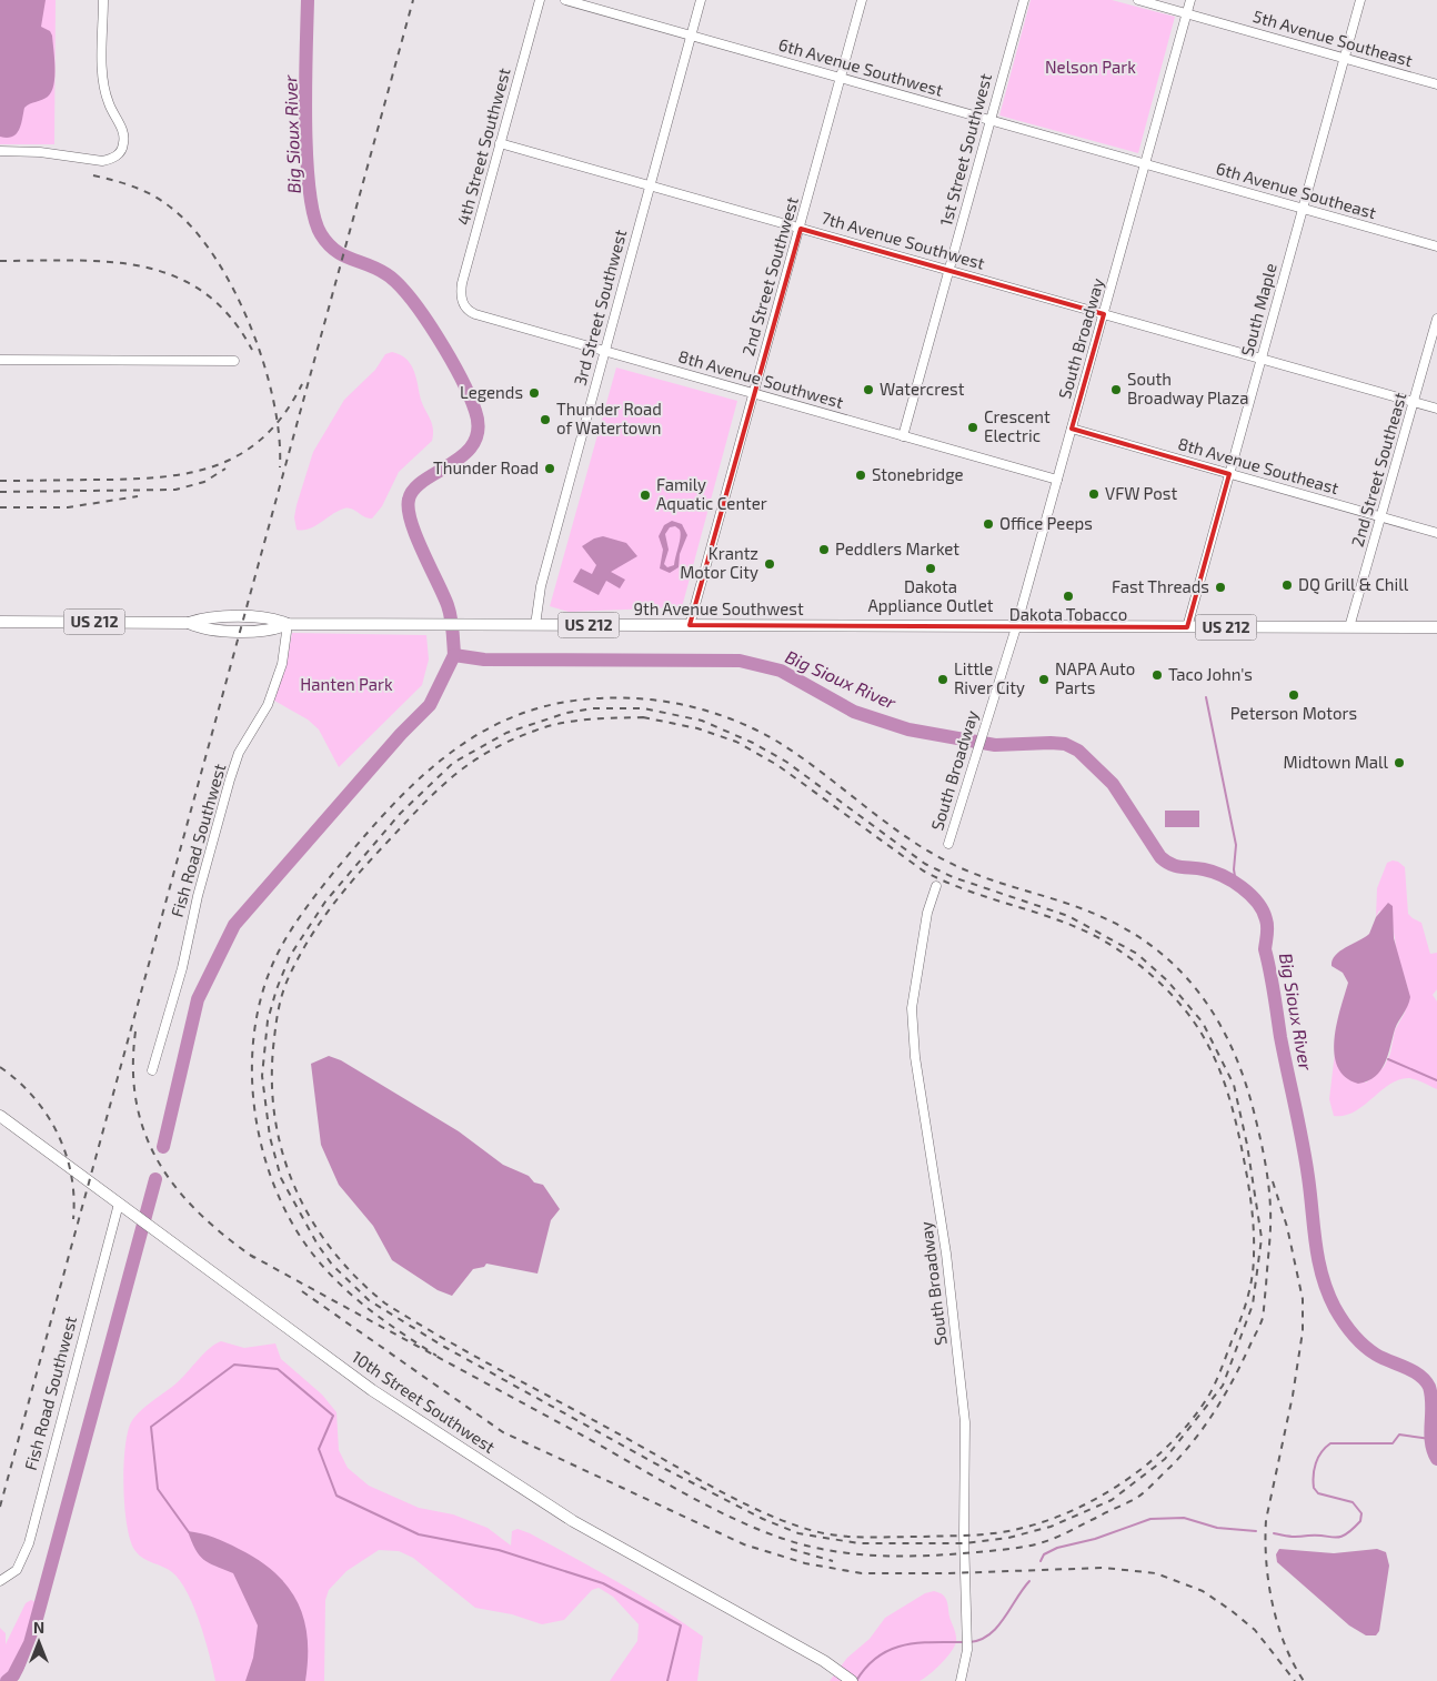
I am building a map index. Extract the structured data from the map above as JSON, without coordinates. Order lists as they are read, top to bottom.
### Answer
{
  "streets": {
    "main road": ["9th Avenue Southwest", "US 212", "10th Street Southwest"],
    "street": [
      "5th Avenue Southeast",
      "6th Avenue Southwest",
      "4th Street Southwest",
      "1st Street Southwest",
      "6th Avenue Southeast",
      "7th Avenue Southwest",
      "2nd Street Southwest",
      "3rd Street Southwest",
      "South Maple",
      "South Broadway",
      "8th Avenue Southwest",
      "8th Avenue Southeast",
      "2nd Street Southeast",
      "Fish Road Southwest"
    ]
  },
  "crossings": [
    ["5th Avenue Southeast", "South Maple"],
    ["5th Avenue Southeast", "South Broadway"],
    ["6th Avenue Southwest", "1st Street Southwest"],
    ["6th Avenue Southwest", "6th Avenue Southeast"],
    ["6th Avenue Southwest", "2nd Street Southwest"],
    ["6th Avenue Southwest", "3rd Street Southwest"],
    ["6th Avenue Southwest", "South Broadway"],
    ["4th Street Southwest", "7th Avenue Southwest"],
    ["4th Street Southwest", "8th Avenue Southwest"],
    ["1st Street Southwest", "7th Avenue Southwest"],
    ["1st Street Southwest", "8th Avenue Southwest"],
    ["6th Avenue Southeast", "South Maple"],
    ["6th Avenue Southeast", "South Broadway"],
    ["7th Avenue Southwest", "2nd Street Southwest"],
    ["7th Avenue Southwest", "3rd Street Southwest"],
    ["7th Avenue Southwest", "South Maple"],
    ["7th Avenue Southwest", "South Broadway"],
    ["7th Avenue Southwest", "2nd Street Southeast"],
    ["2nd Street Southwest", "8th Avenue Southwest"],
    ["2nd Street Southwest", "9th Avenue Southwest"],
    ["3rd Street Southwest", "8th Avenue Southwest"],
    ["3rd Street Southwest", "9th Avenue Southwest"],
    ["South Maple", "8th Avenue Southeast"],
    ["South Maple", "US 212"],
    ["South Broadway", "8th Avenue Southwest"],
    ["South Broadway", "8th Avenue Southeast"],
    ["South Broadway", "9th Avenue Southwest"],
    ["South Broadway", "US 212"],
    ["8th Avenue Southeast", "2nd Street Southeast"],
    ["2nd Street Southeast", "US 212"],
    ["9th Avenue Southwest", "US 212"],
    ["9th Avenue Southwest", "Fish Road Southwest"],
    ["Fish Road Southwest", "10th Street Southwest"]
  ],
  "water": ["Big Sioux River"],
  "parks": ["Nelson Park", "Hanten Park"],
  "places": [
    "Watercrest",
    "South Broadway Plaza",
    "Legends",
    "Thunder Road of Watertown",
    "Crescent Electric",
    "Thunder Road",
    "Stonebridge",
    "VFW Post",
    "Family Aquatic Center",
    "Office Peeps",
    "Peddlers Market",
    "Krantz Motor City",
    "Dakota Appliance Outlet",
    "DQ Grill & Chill",
    "Fast Threads",
    "Dakota Tobacco",
    "Taco John's",
    "Little River City",
    "NAPA Auto Parts",
    "Peterson Motors",
    "Midtown Mall"
  ],
  "north": "top"
}
